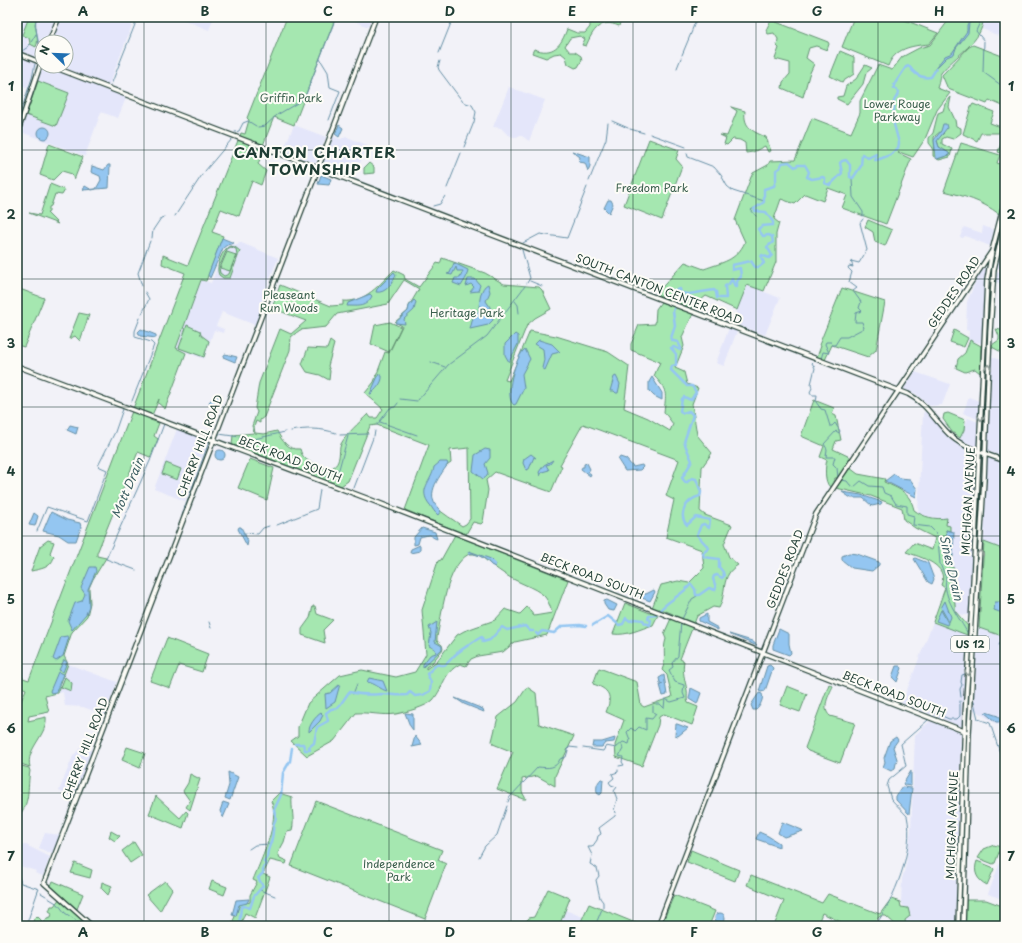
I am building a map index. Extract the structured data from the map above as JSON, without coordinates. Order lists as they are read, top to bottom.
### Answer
{
  "streets": {
    "main road": [
      "SOUTH CANTON CENTER ROAD",
      "GEDDES ROAD",
      "CHERRY HILL ROAD",
      "BECK ROAD SOUTH",
      "MICHIGAN AVENUE",
      "US 12"
    ]
  },
  "crossings": [
    ["SOUTH CANTON CENTER ROAD", "GEDDES ROAD"],
    ["SOUTH CANTON CENTER ROAD", "CHERRY HILL ROAD"],
    ["SOUTH CANTON CENTER ROAD", "MICHIGAN AVENUE"],
    ["GEDDES ROAD", "BECK ROAD SOUTH"],
    ["GEDDES ROAD", "MICHIGAN AVENUE"],
    ["CHERRY HILL ROAD", "BECK ROAD SOUTH"],
    ["BECK ROAD SOUTH", "MICHIGAN AVENUE"]
  ],
  "districts": ["CANTON CHARTER TOWNSHIP"],
  "water": ["Mott Drain", "Sines Drain"],
  "parks": [
    "Griffin Park",
    "Lower Rouge Parkway",
    "Freedom Park",
    "Pleaseant Run Woods",
    "Heritage Park",
    "Independence Park"
  ],
  "north": "top left",
  "grid": {
    "columns": [
      "A",
      "B",
      "C",
      "D",
      "E",
      "F",
      "G",
      "H"
    ],
    "rows": [
      "1",
      "2",
      "3",
      "4",
      "5",
      "6",
      "7"
    ]
  }
}
